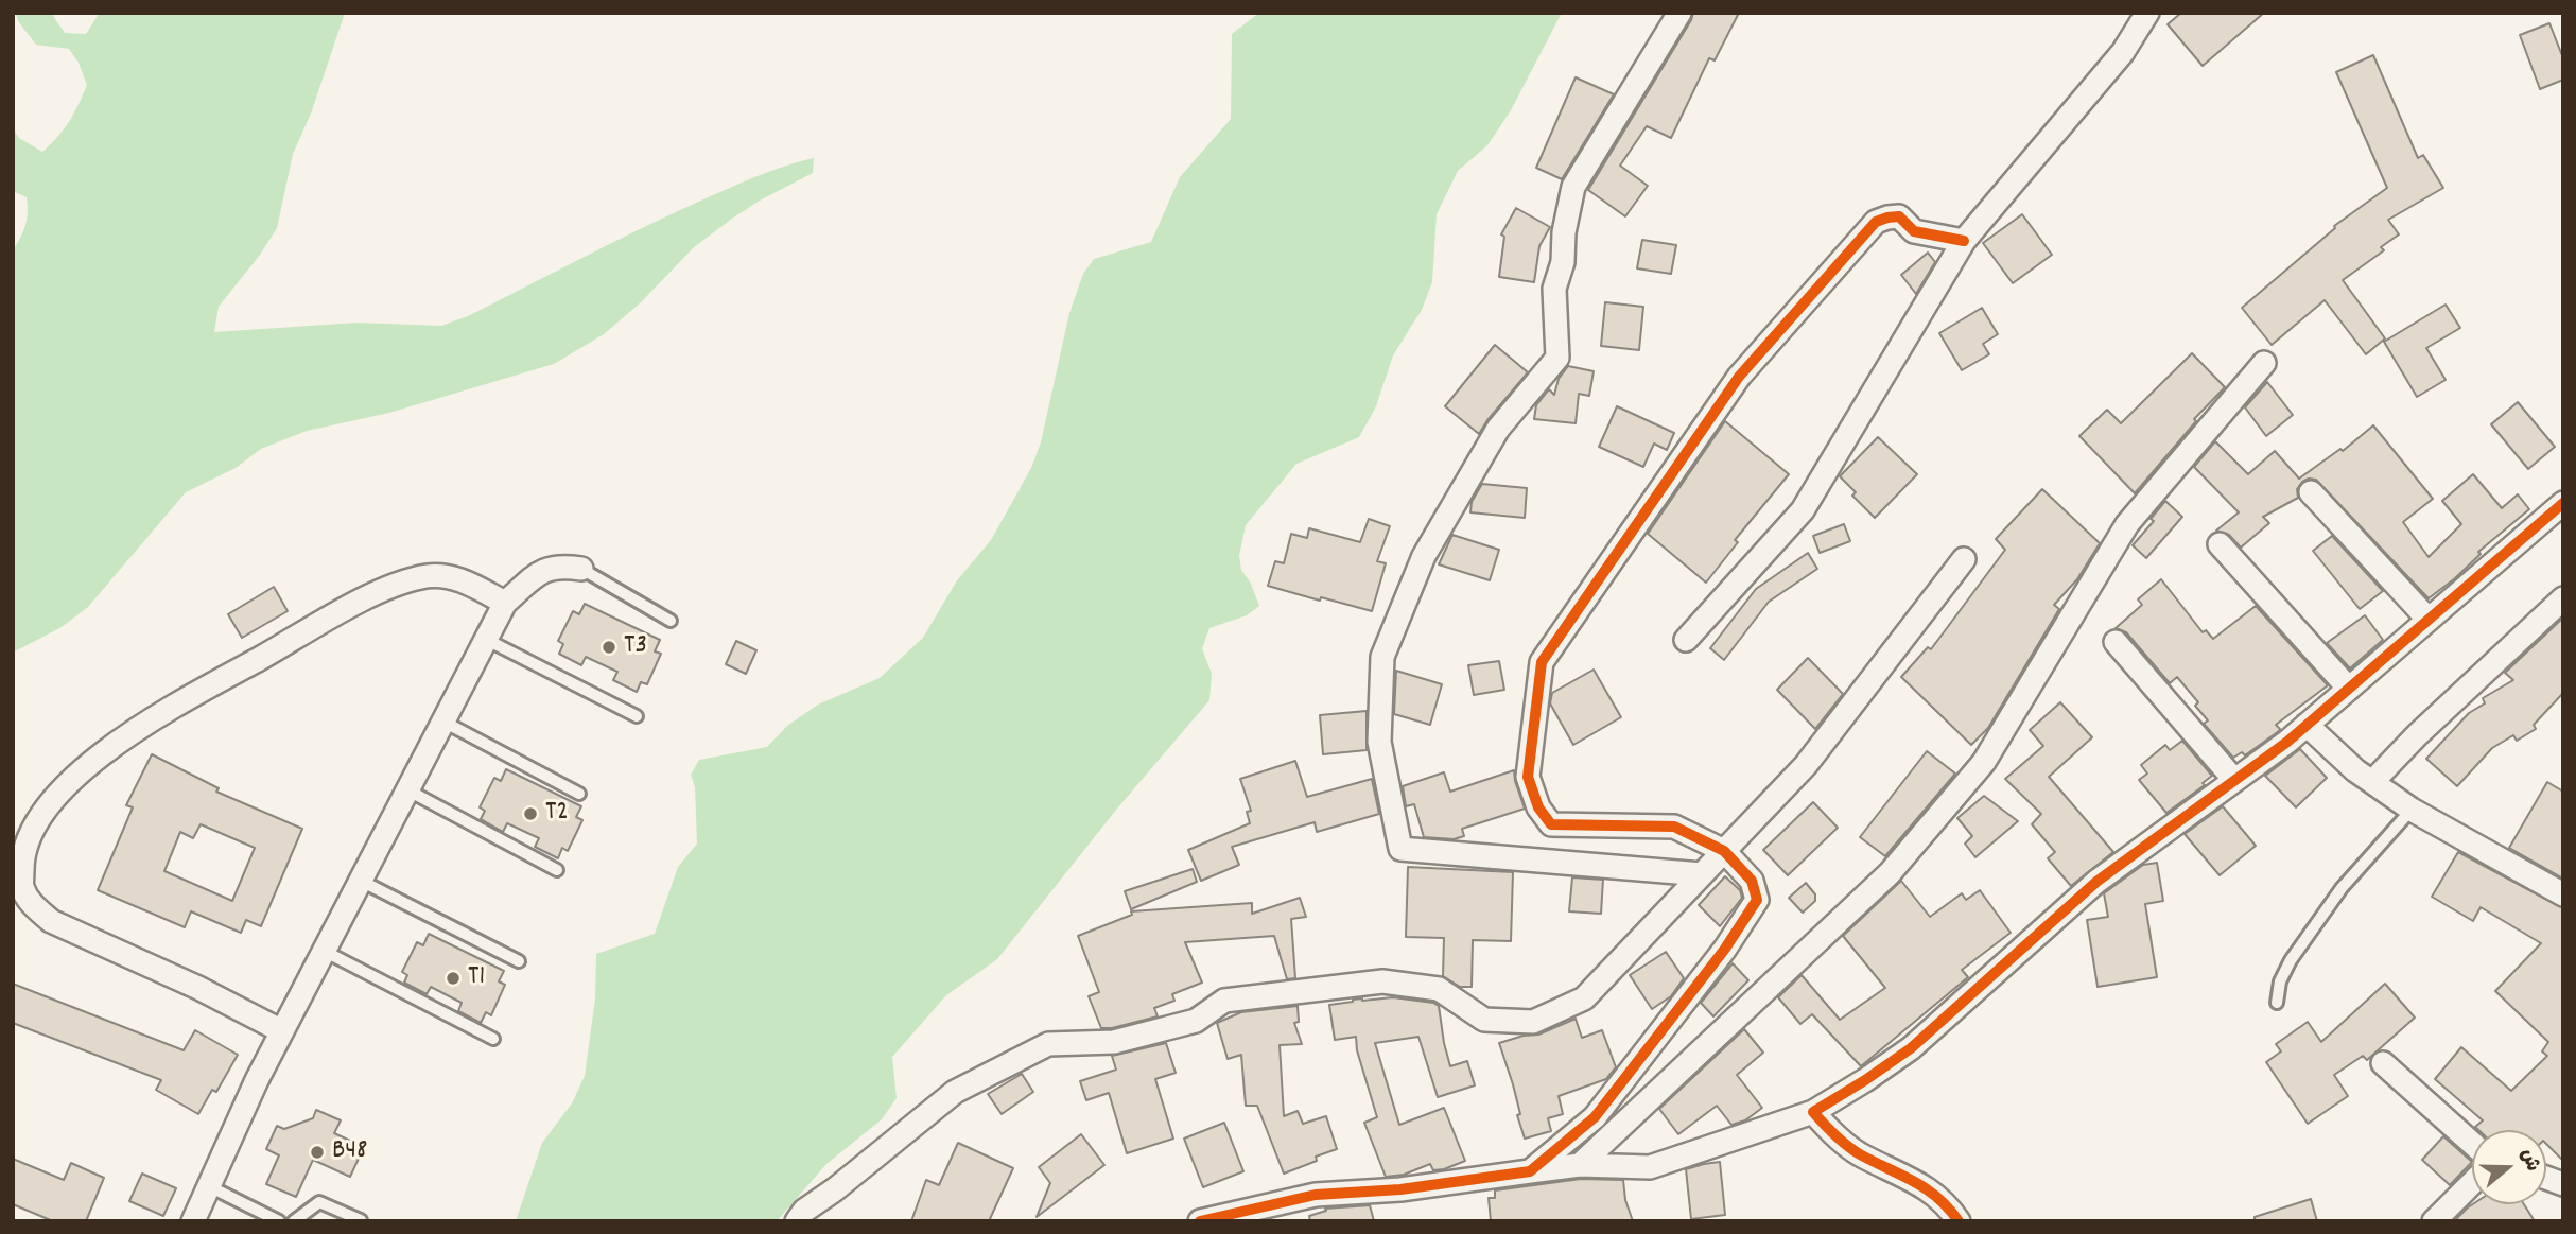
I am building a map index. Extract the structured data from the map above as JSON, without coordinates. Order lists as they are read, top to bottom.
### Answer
{
  "places": [
    "T3",
    "T2",
    "T1",
    "B48"
  ],
  "north": "right"
}
